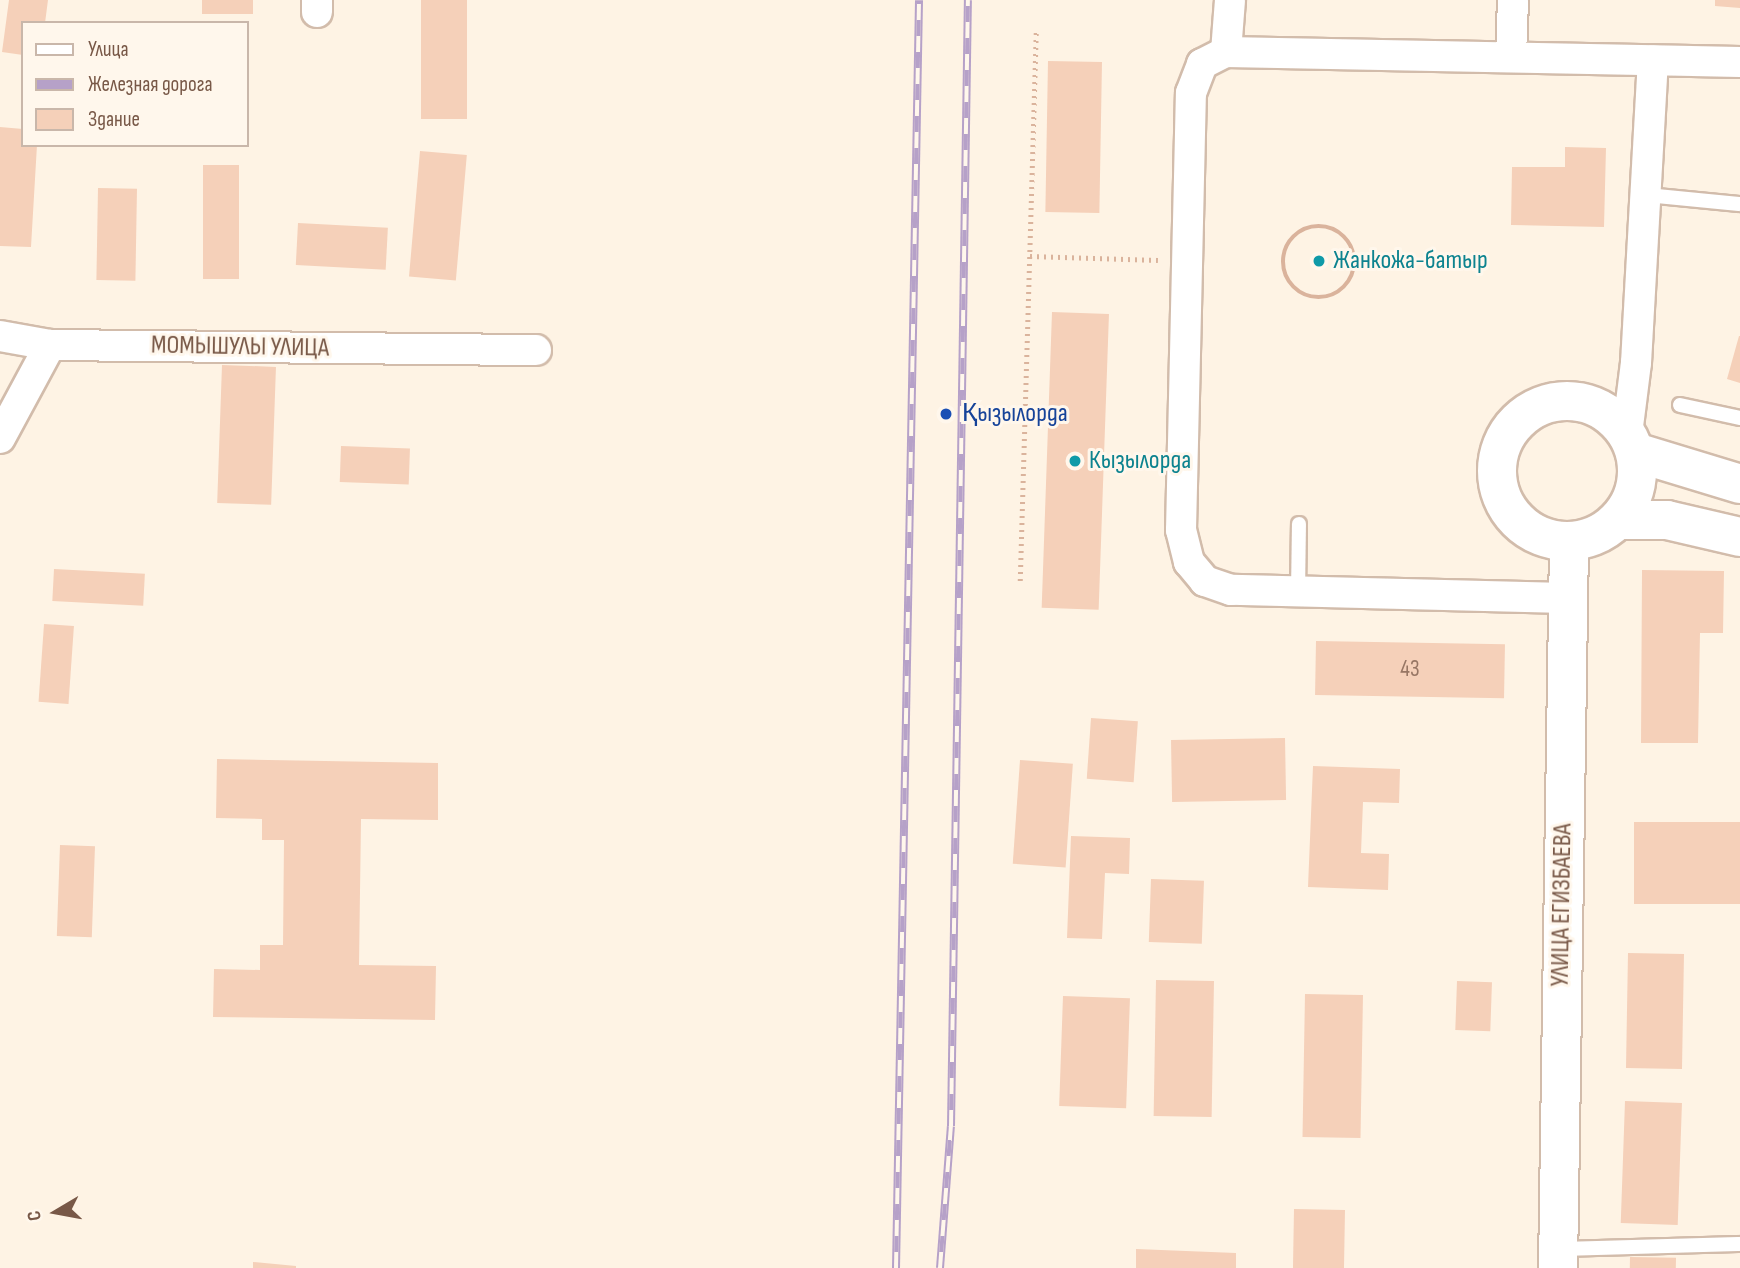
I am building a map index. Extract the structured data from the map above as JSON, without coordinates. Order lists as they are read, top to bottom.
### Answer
{
  "streets": {
    "street": ["МОМЫШУЛЫ УЛИЦА", "УЛИЦА ЕГИЗБАЕВА"]
  },
  "places": ["Жанкожа-батыр", "Қызылорда", "Кызылорда"],
  "house_numbers": ["43"],
  "legend": ["Улица", "Железная дорога", "Здание"],
  "north": "left"
}
